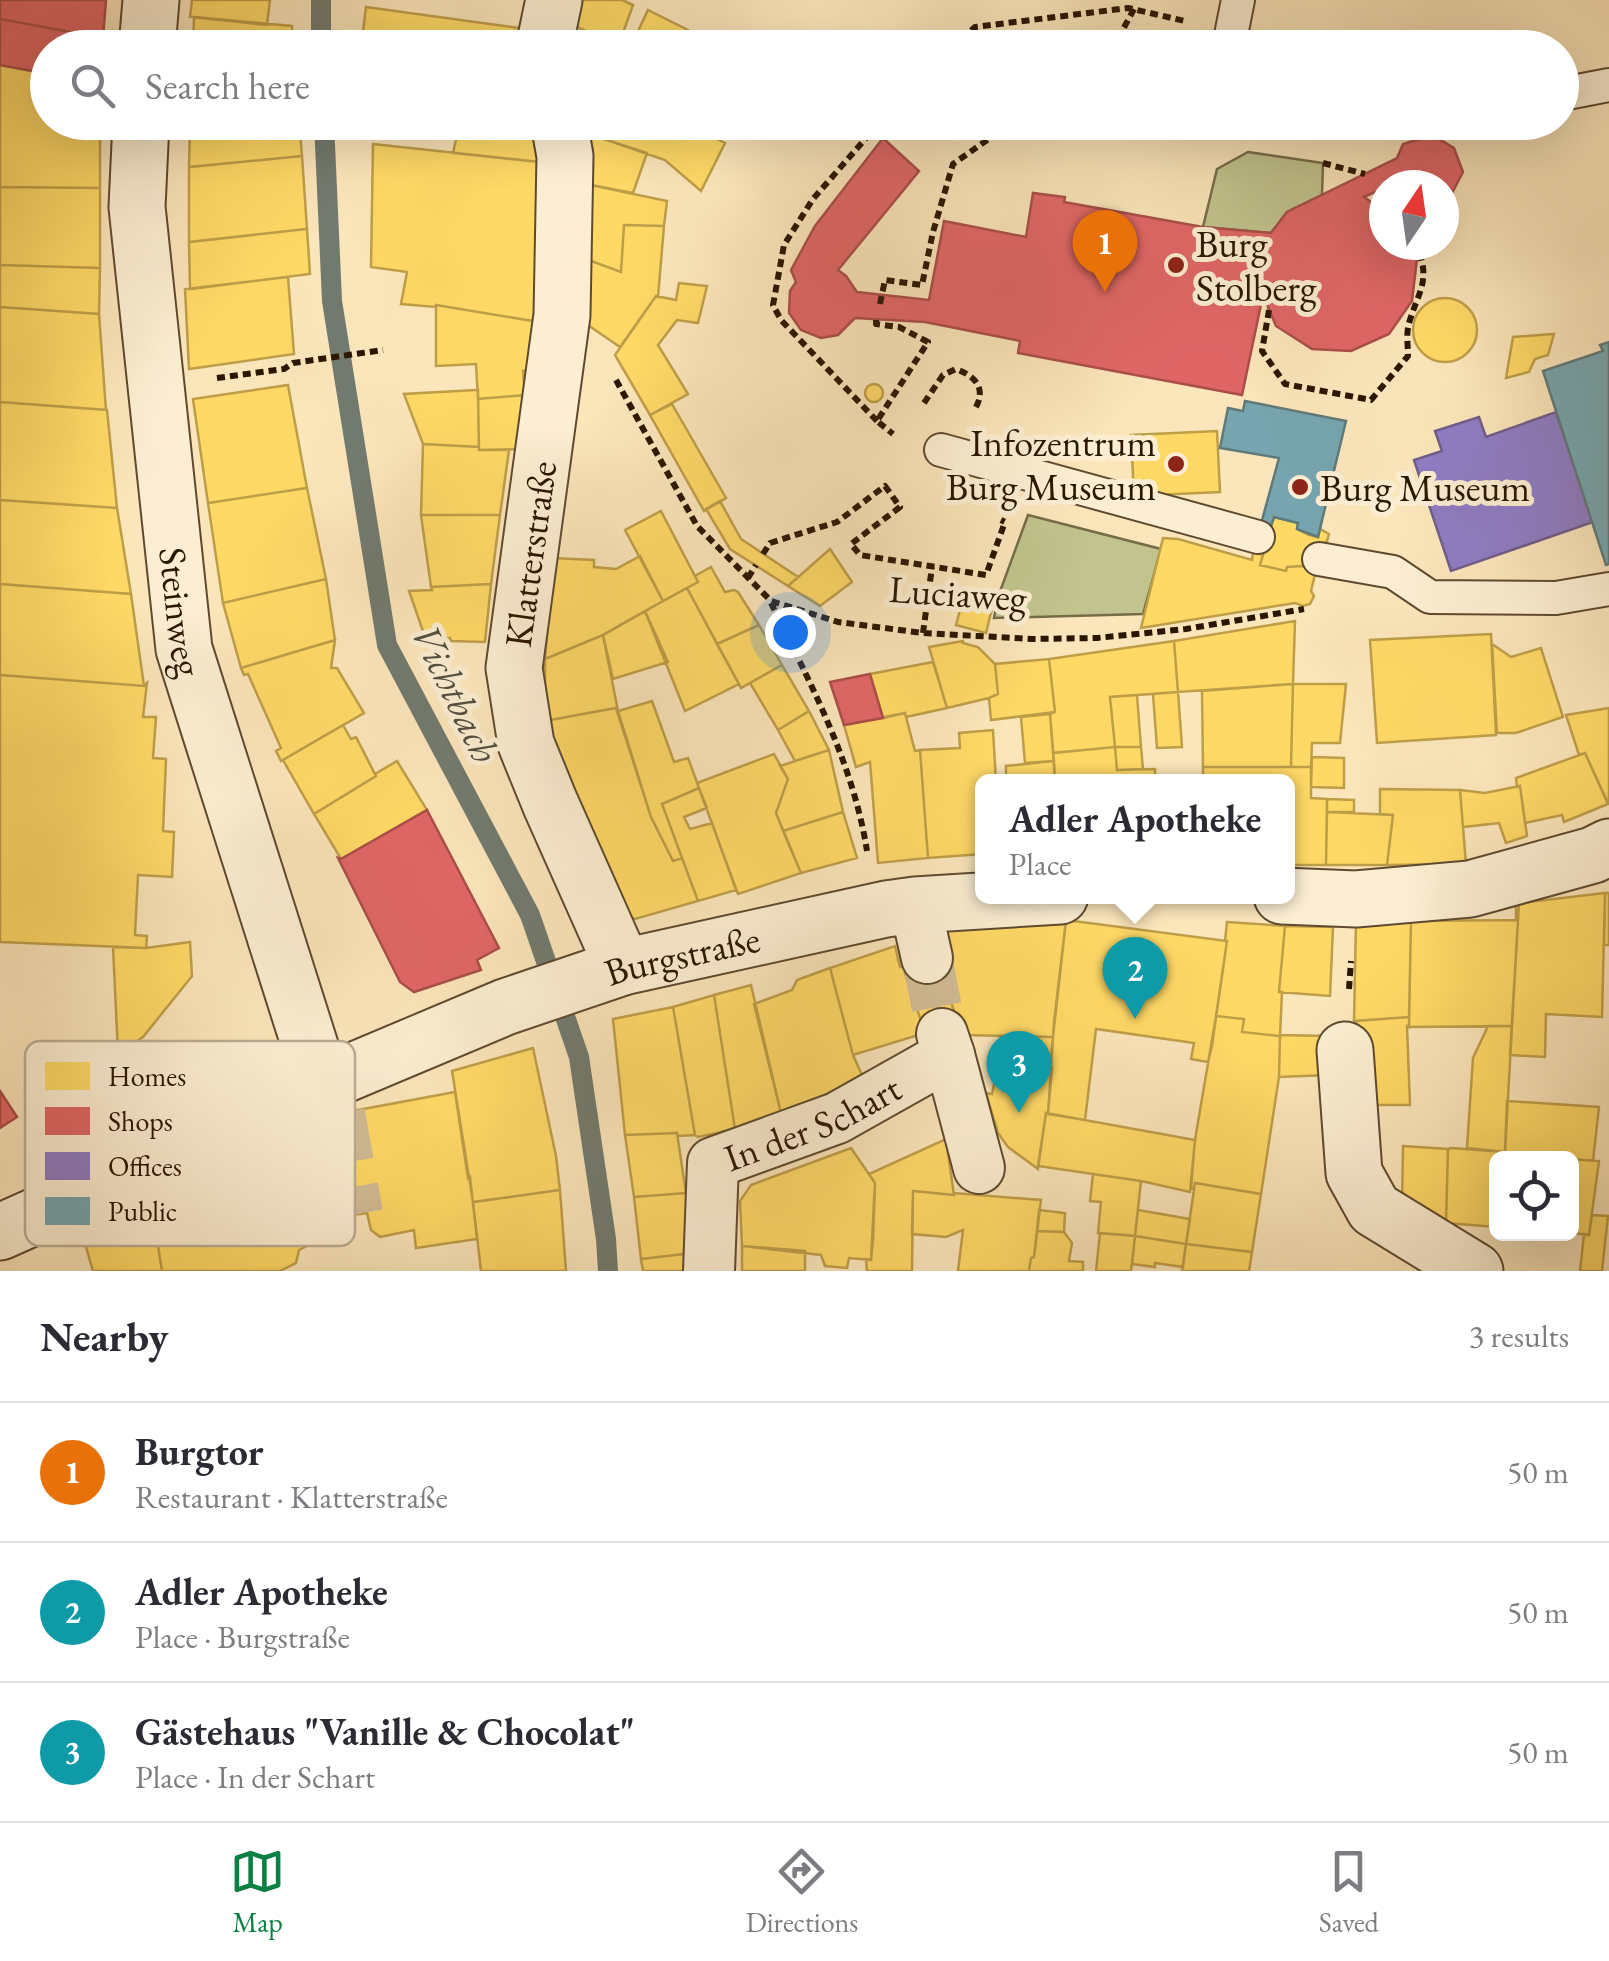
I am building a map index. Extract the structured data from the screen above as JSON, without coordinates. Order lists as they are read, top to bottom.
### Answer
{
  "streets": {
    "street": [
      "Klatterstraße",
      "Steinweg",
      "Burgstraße",
      "In der Schart"
    ],
    "path": ["Luciaweg"]
  },
  "crossings": [
    ["Klatterstraße", "Burgstraße"]
  ],
  "water": ["Vichtbach"],
  "places": ["Burg Stolberg", "Infozentrum Burg Museum", "Burg Museum"],
  "legend": [
    "Homes",
    "Shops",
    "Offices",
    "Public"
  ],
  "north": "top",
  "page": {
    "search": "Search here",
    "pins": ["1", "2", "3"],
    "popup": ["Adler Apotheke", "Place"],
    "heading": ["Nearby", "3 results"],
    "list": [
      {
        "mark": "1",
        "name": "Burgtor",
        "note": "Restaurant · Klatterstraße",
        "value": "50 m"
      },
      {
        "mark": "2",
        "name": "Adler Apotheke",
        "note": "Place · Burgstraße",
        "value": "50 m"
      },
      {
        "mark": "3",
        "name": "Gästehaus \"Vanille & Chocolat\"",
        "note": "Place · In der Schart",
        "value": "50 m"
      }
    ],
    "nav": ["Map", "Directions", "Saved"]
  }
}
